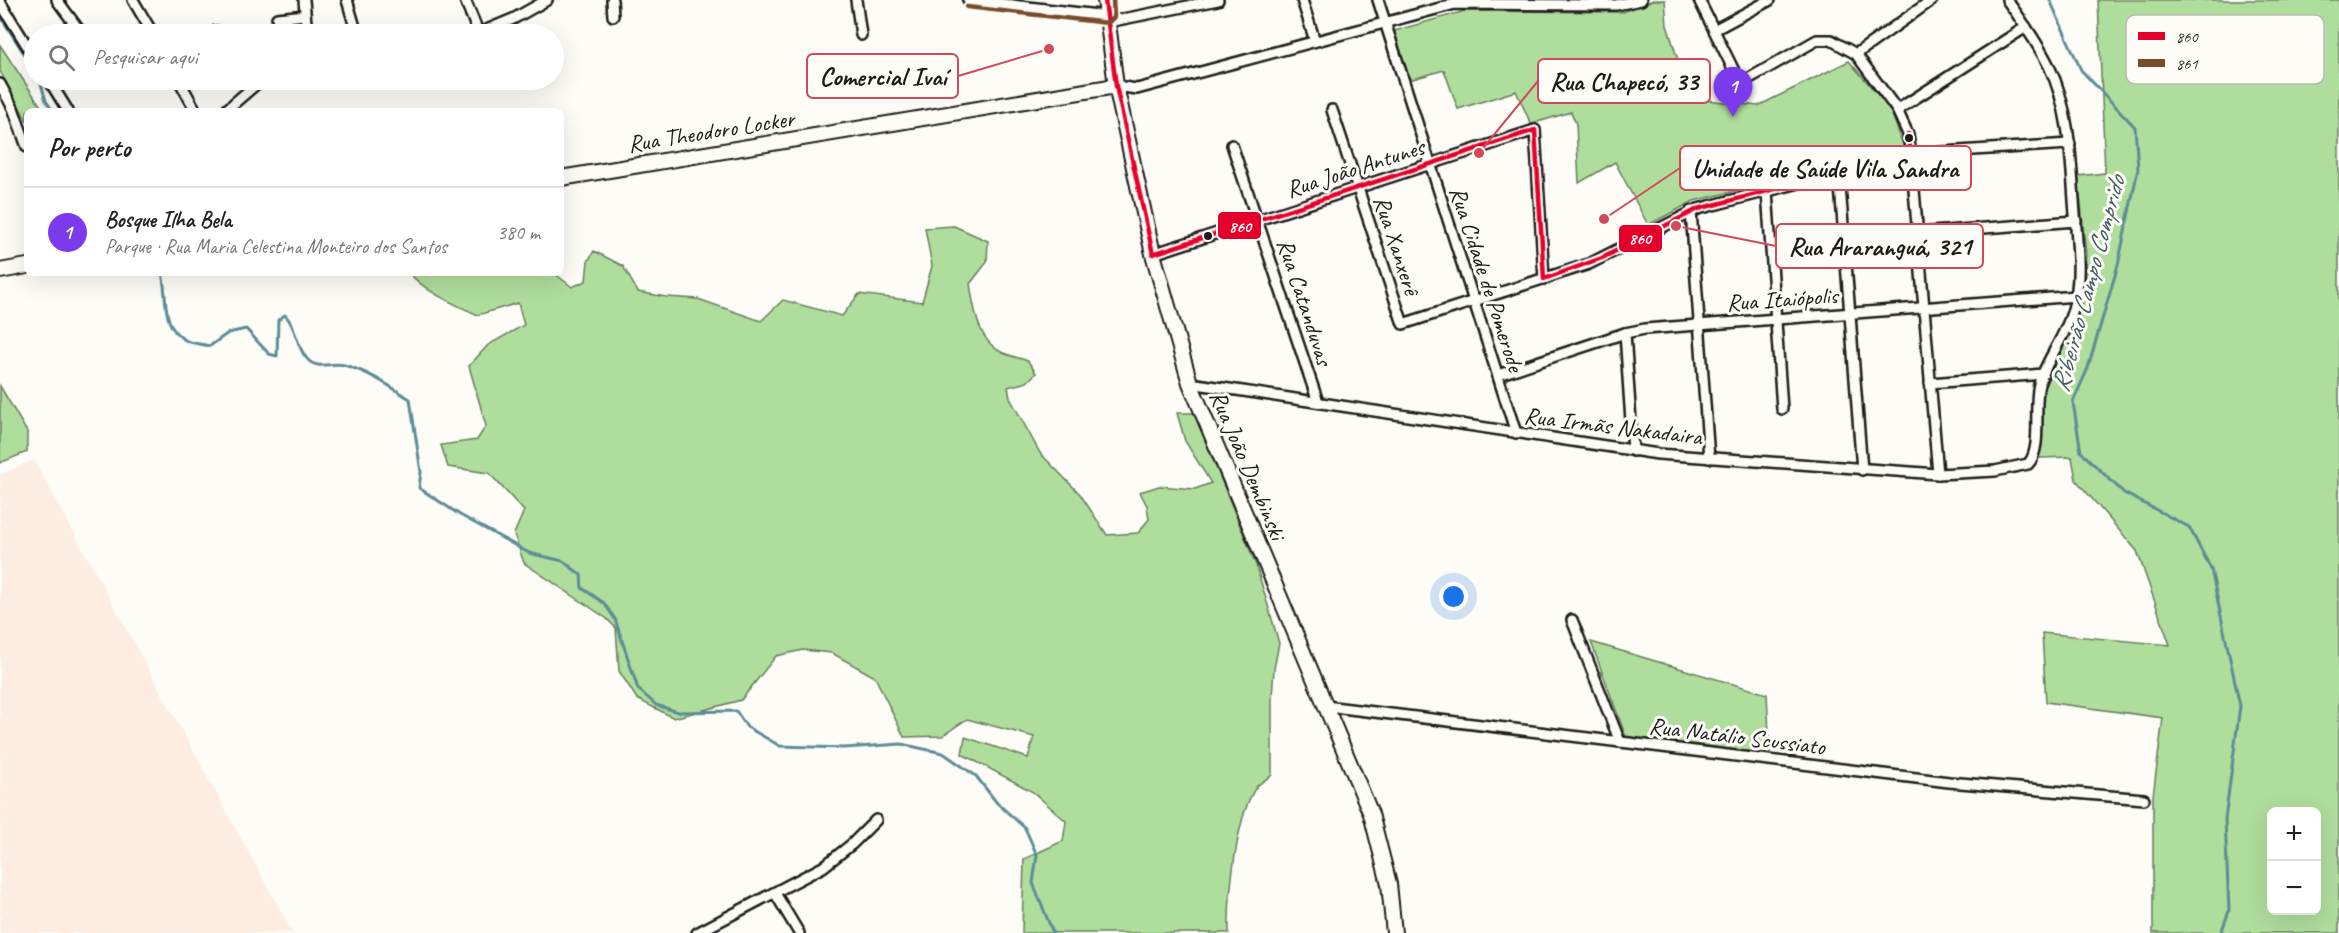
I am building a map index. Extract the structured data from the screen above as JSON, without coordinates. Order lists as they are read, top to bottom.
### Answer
{
  "streets": {
    "main road": ["Rua Theodoro Locker", "Rua João Dembinski"],
    "street": [
      "Rua João Antunes",
      "Rua Xanxerê",
      "Rua Cidade de Pomerode",
      "Rua Itaiópolis",
      "Rua Catanduvas",
      "Rua Irmãs Nakadaira",
      "Rua Natálio Scussiato"
    ]
  },
  "crossings": [
    ["Rua Theodoro Locker", "Rua João Dembinski"],
    ["Rua João Antunes", "Rua Xanxerê"],
    ["Rua João Antunes", "Rua Cidade de Pomerode"],
    ["Rua João Antunes", "Rua Catanduvas"],
    ["Rua João Antunes", "Rua João Dembinski"],
    ["Rua Xanxerê", "Rua Cidade de Pomerode"],
    ["Rua Cidade de Pomerode", "Rua Itaiópolis"],
    ["Rua Cidade de Pomerode", "Rua Irmãs Nakadaira"],
    ["Rua Catanduvas", "Rua Irmãs Nakadaira"],
    ["Rua Irmãs Nakadaira", "Rua João Dembinski"],
    ["Rua João Dembinski", "Rua Natálio Scussiato"]
  ],
  "water": ["Ribeirão Campo Comprido"],
  "places": [
    "Comercial Ivaí",
    "Rua Chapecó, 33",
    "Unidade de Saúde Vila Sandra",
    "Rua Araranguá, 321"
  ],
  "lines": ["transit line 860", "transit line 861"],
  "legend": ["860", "861"],
  "page": {
    "search": "Pesquisar aqui",
    "pins": "1",
    "heading": "Por perto",
    "list": [
      {
        "mark": "1",
        "name": "Bosque Ilha Bela",
        "note": "Parque · Rua Maria Celestina Monteiro dos Santos",
        "value": "380 m"
      }
    ],
    "map_buttons": ["+", "−"]
  }
}
